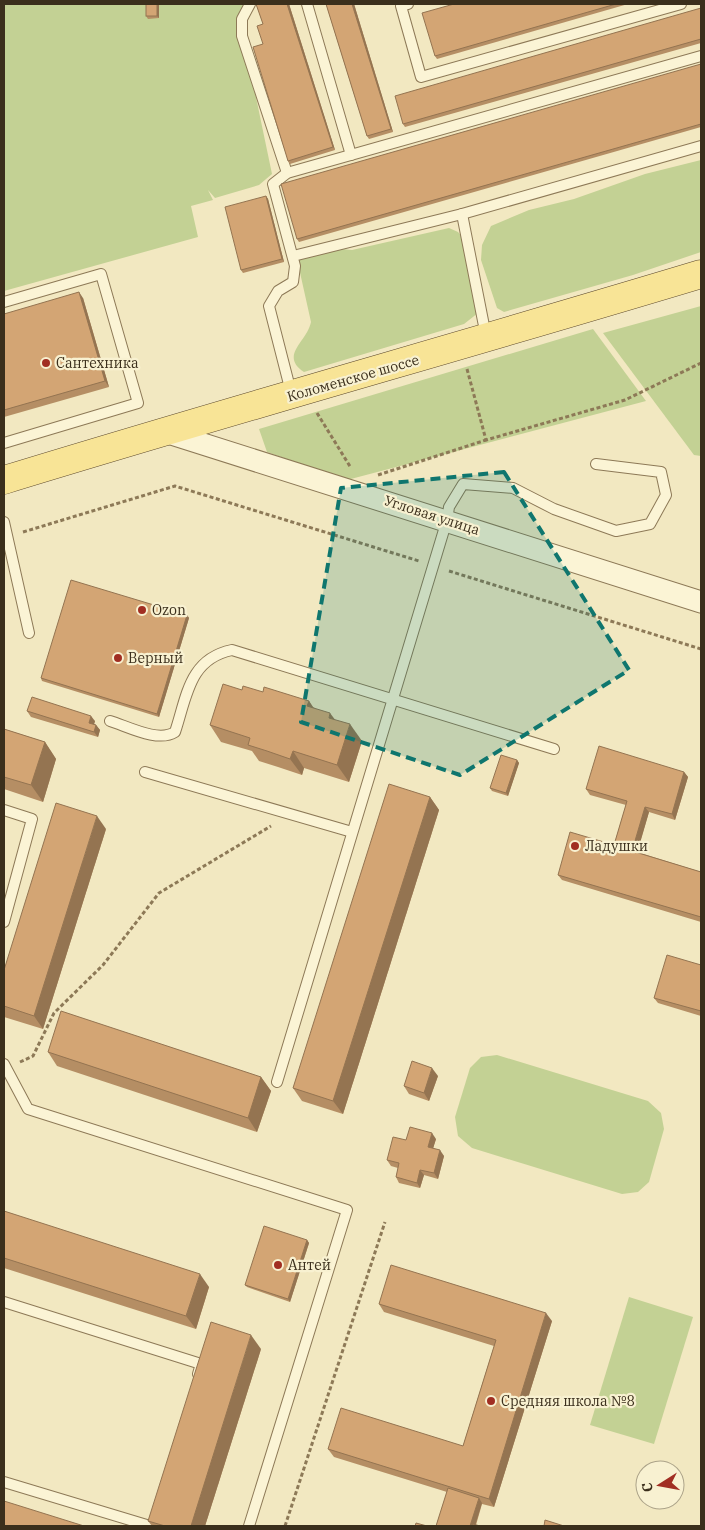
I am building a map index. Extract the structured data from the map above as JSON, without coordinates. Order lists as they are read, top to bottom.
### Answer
{
  "streets": {
    "main road": ["Коломенское шоссе"],
    "street": ["Угловая улица"]
  },
  "crossings": [
    ["Коломенское шоссе", "Угловая улица"]
  ],
  "places": [
    "Сантехника",
    "Ozon",
    "Верный",
    "Ладушки",
    "Антей",
    "Средняя школа №8"
  ],
  "north": "left"
}
